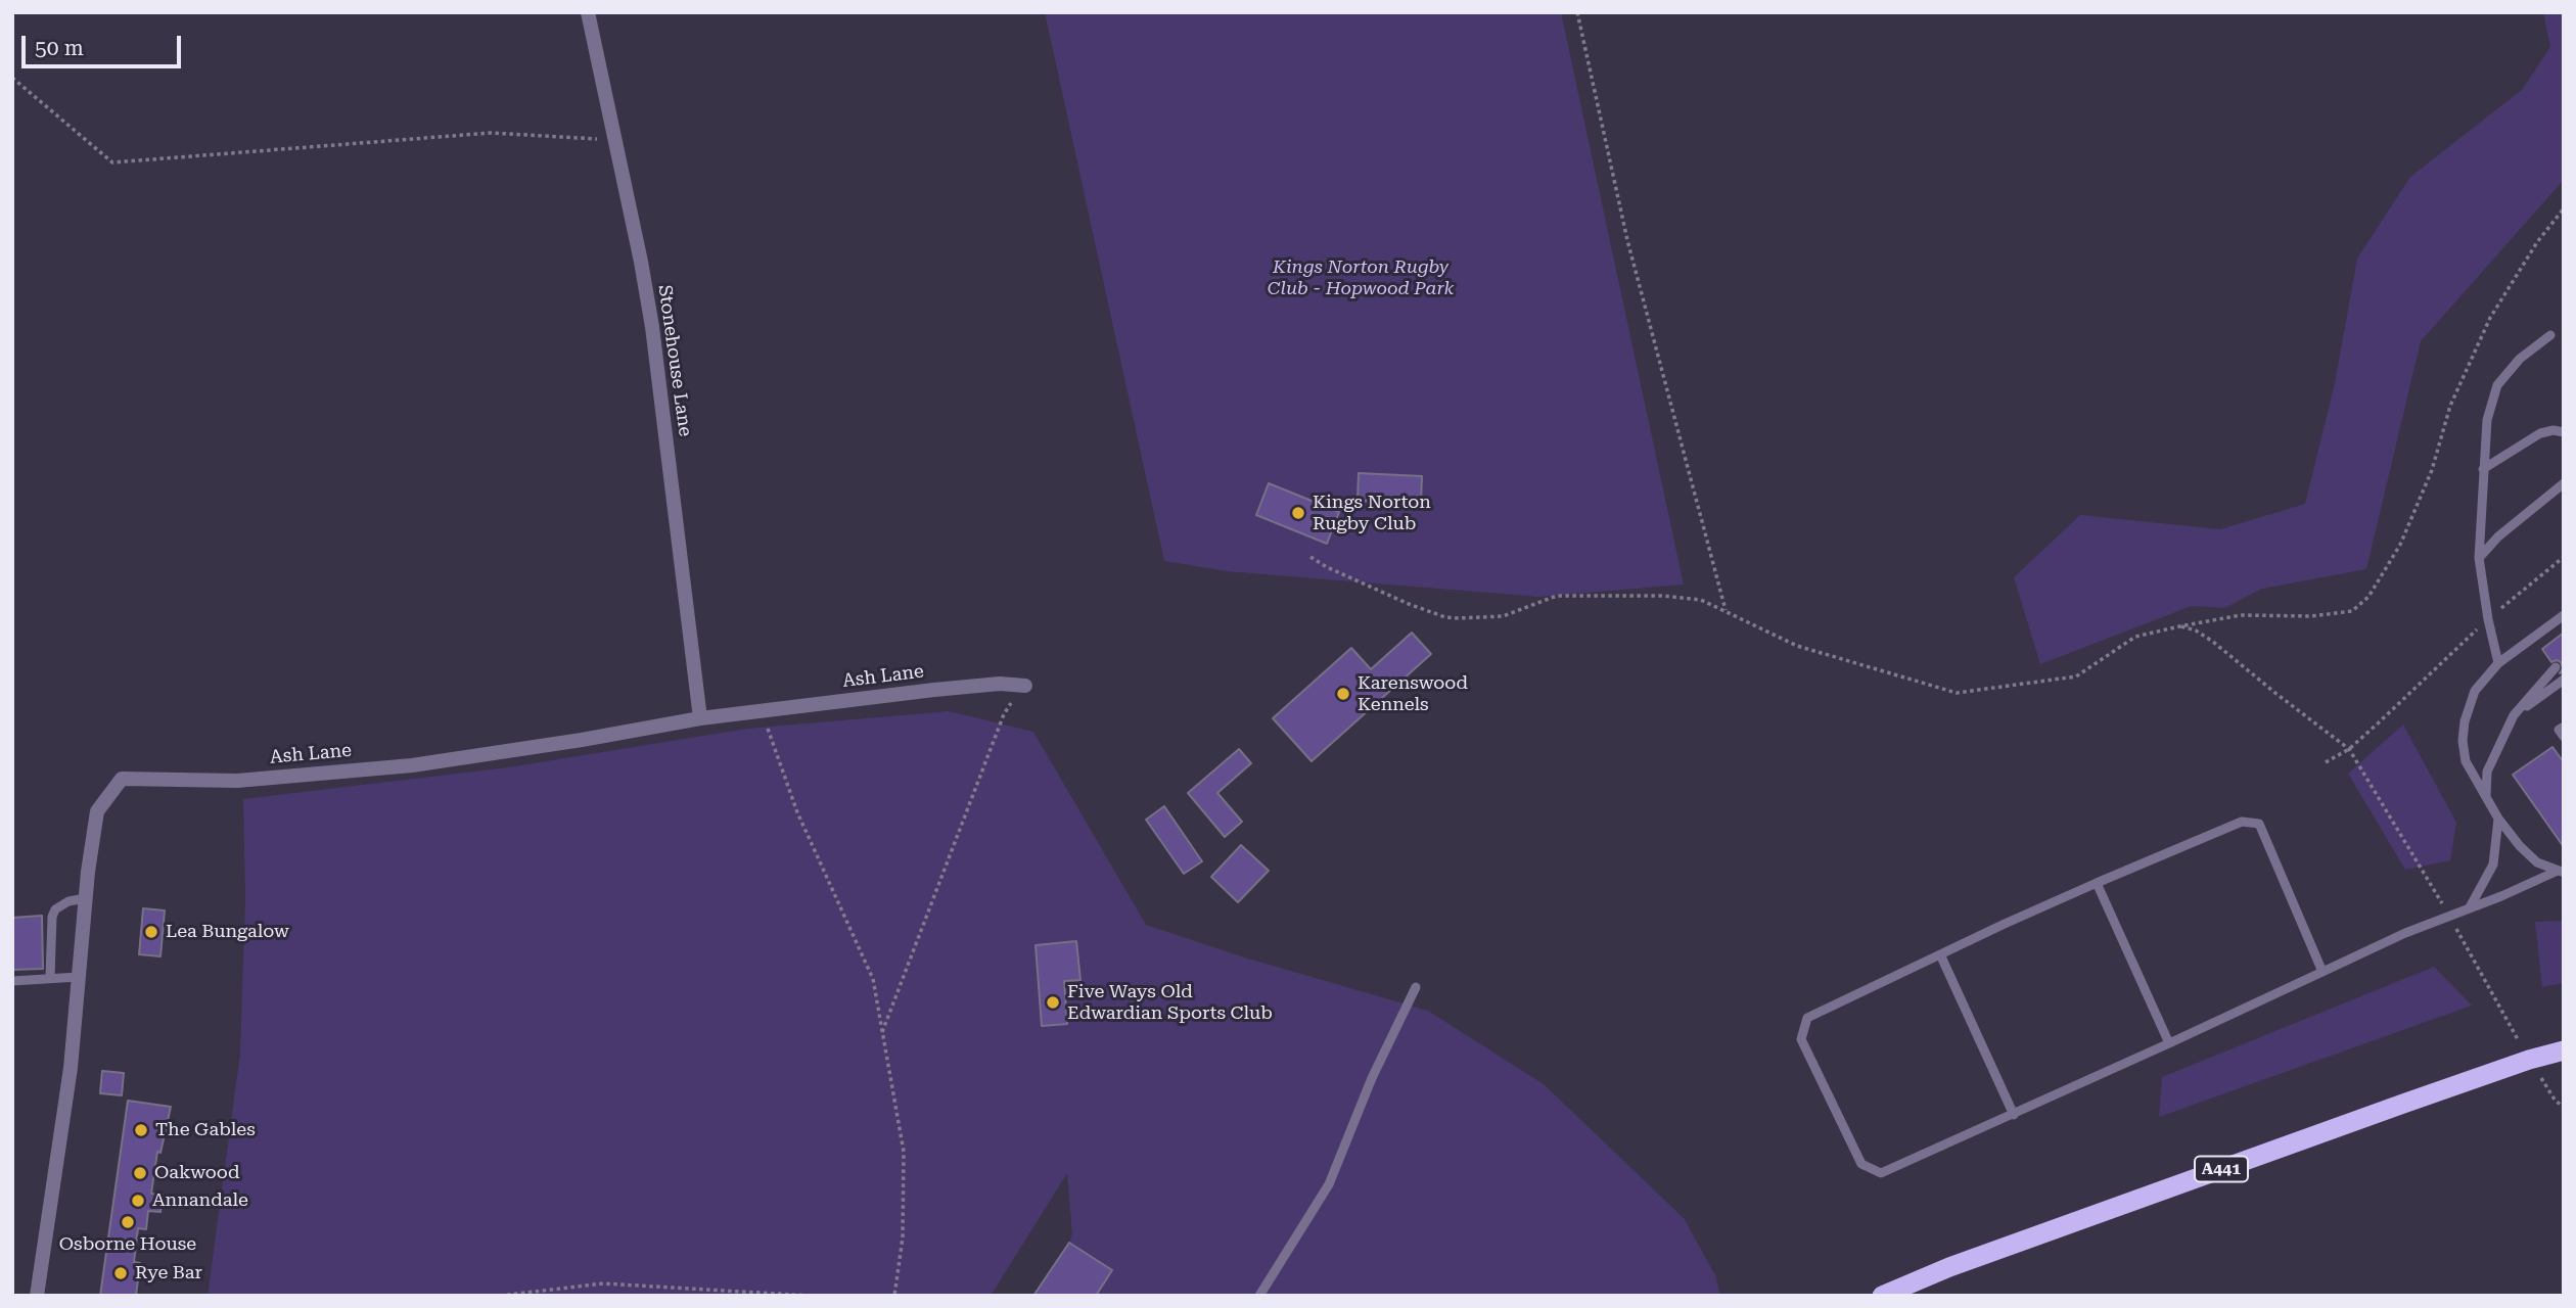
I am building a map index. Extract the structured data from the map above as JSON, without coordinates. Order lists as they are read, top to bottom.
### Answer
{
  "streets": {
    "highway": ["A441"],
    "street": ["Stonehouse Lane", "Ash Lane"]
  },
  "crossings": [
    ["Stonehouse Lane", "Ash Lane"]
  ],
  "parks": ["Kings Norton Rugby Club - Hopwood Park"],
  "places": [
    "Kings Norton Rugby Club",
    "Karenswood Kennels",
    "Lea Bungalow",
    "Five Ways Old Edwardian Sports Club",
    "The Gables",
    "Oakwood",
    "Annandale",
    "Osborne House",
    "Rye Bar"
  ],
  "scale_bar": "50 m"
}
